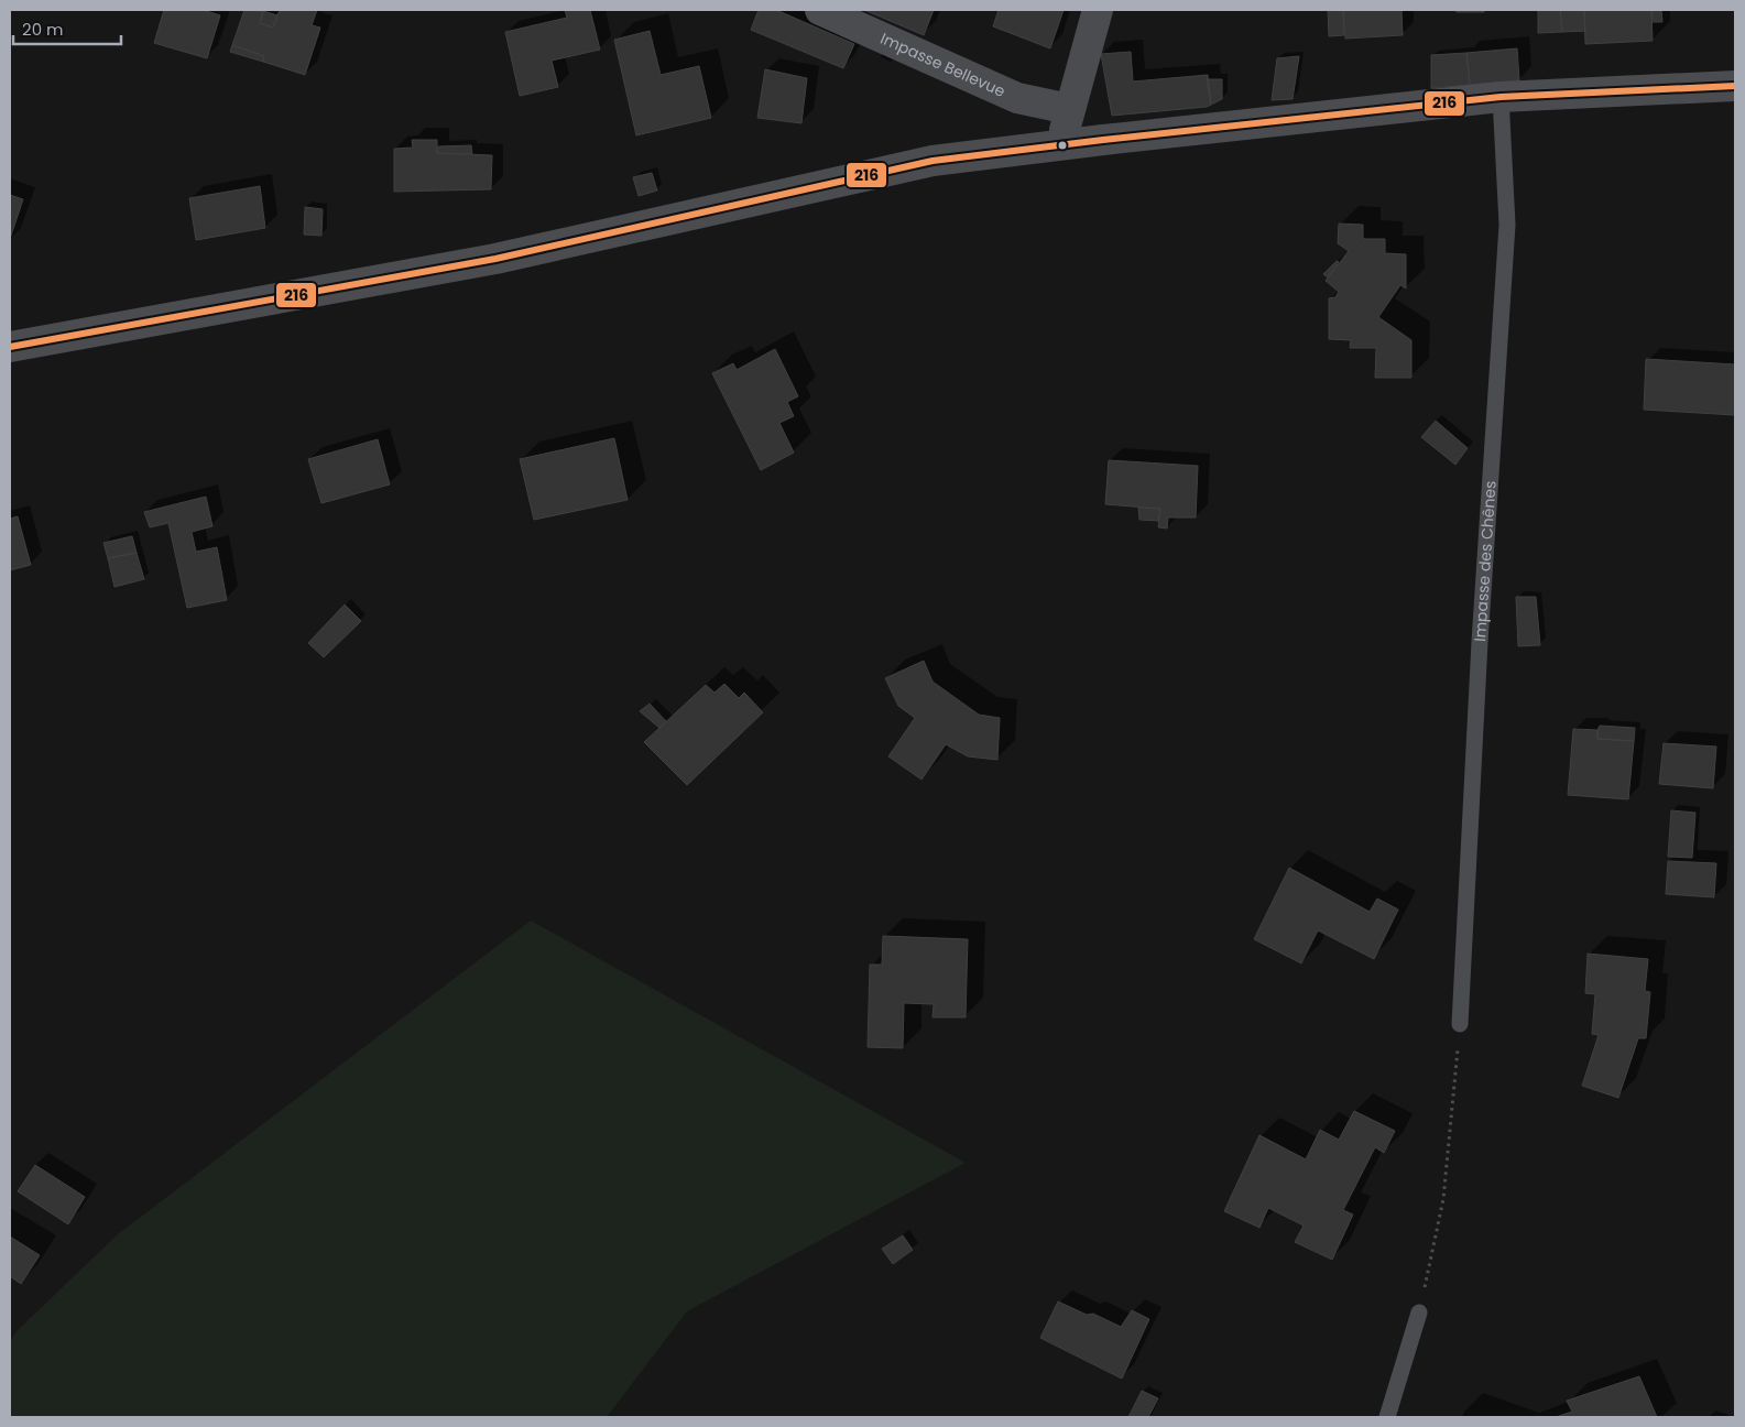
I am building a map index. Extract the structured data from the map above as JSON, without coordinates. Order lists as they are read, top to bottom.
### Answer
{
  "streets": {
    "street": ["Impasse Bellevue"],
    "lane": ["Impasse des Chênes"]
  },
  "lines": ["transit line 216"],
  "scale_bar": "20 m"
}
